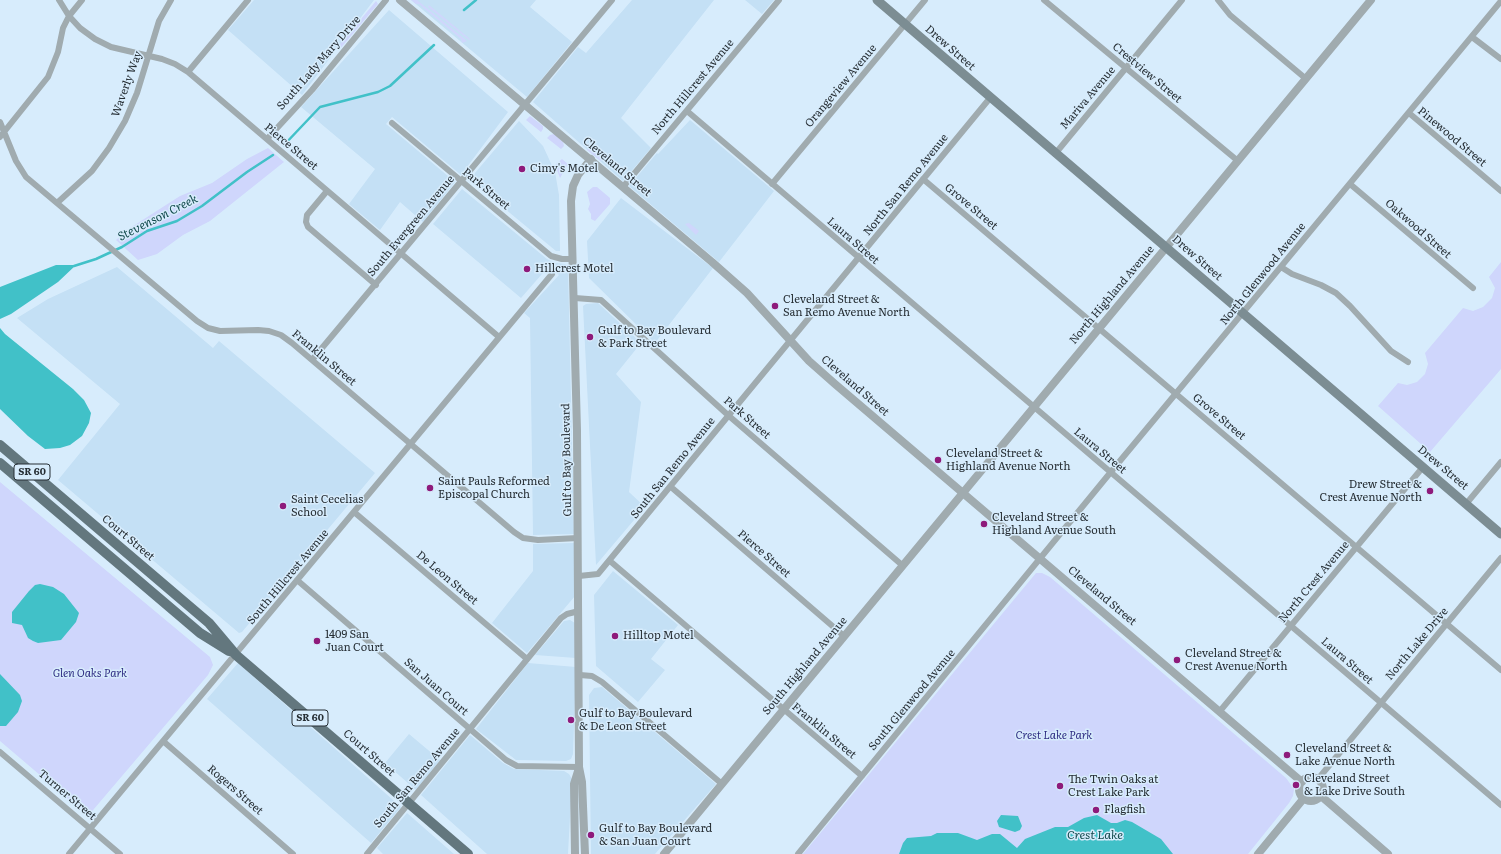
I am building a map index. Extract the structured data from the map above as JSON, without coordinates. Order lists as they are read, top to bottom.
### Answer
{
  "streets": {
    "main road": ["Drew Street", "SR 60", "Court Street"],
    "street": [
      "South Lady Mary Drive",
      "Crestview Street",
      "Waverly Way",
      "Orangeview Avenue",
      "North Hillcrest Avenue",
      "Mariva Avenue",
      "Pinewood Street",
      "Pierce Street",
      "Cleveland Street",
      "North San Remo Avenue",
      "Park Street",
      "Grove Street",
      "South Evergreen Avenue",
      "Oakwood Street",
      "Laura Street",
      "North Glenwood Avenue",
      "North Highland Avenue",
      "Franklin Street",
      "Gulf to Bay Boulevard",
      "South San Remo Avenue",
      "South Hillcrest Avenue",
      "De Leon Street",
      "North Crest Avenue",
      "North Lake Drive",
      "South Highland Avenue",
      "San Juan Court",
      "South Glenwood Avenue",
      "Rogers Street",
      "Turner Street"
    ]
  },
  "crossings": [
    ["Drew Street", "Orangeview Avenue"],
    ["Drew Street", "Mariva Avenue"],
    ["Drew Street", "North San Remo Avenue"],
    ["Drew Street", "North Glenwood Avenue"],
    ["Drew Street", "North Highland Avenue"],
    ["Drew Street", "North Crest Avenue"],
    ["South Lady Mary Drive", "Pierce Street"],
    ["Crestview Street", "Mariva Avenue"],
    ["Crestview Street", "North Highland Avenue"],
    ["Waverly Way", "Pierce Street"],
    ["Waverly Way", "Franklin Street"],
    ["Orangeview Avenue", "Laura Street"],
    ["North Hillcrest Avenue", "Cleveland Street"],
    ["North Hillcrest Avenue", "Laura Street"],
    ["Pinewood Street", "North Glenwood Avenue"],
    ["Pierce Street", "South Evergreen Avenue"],
    ["Pierce Street", "South San Remo Avenue"],
    ["Pierce Street", "South Hillcrest Avenue"],
    ["Pierce Street", "South Highland Avenue"],
    ["Cleveland Street", "North San Remo Avenue"],
    ["Cleveland Street", "South Evergreen Avenue"],
    ["Cleveland Street", "North Glenwood Avenue"],
    ["Cleveland Street", "North Highland Avenue"],
    ["Cleveland Street", "Gulf to Bay Boulevard"],
    ["Cleveland Street", "South San Remo Avenue"],
    ["Cleveland Street", "North Crest Avenue"],
    ["Cleveland Street", "North Lake Drive"],
    ["Cleveland Street", "South Highland Avenue"],
    ["Cleveland Street", "South Glenwood Avenue"],
    ["North San Remo Avenue", "Grove Street"],
    ["North San Remo Avenue", "Laura Street"],
    ["North San Remo Avenue", "South San Remo Avenue"],
    ["Park Street", "South Evergreen Avenue"],
    ["Park Street", "Gulf to Bay Boulevard"],
    ["Park Street", "South San Remo Avenue"],
    ["Park Street", "South Highland Avenue"],
    ["Grove Street", "North Glenwood Avenue"],
    ["Grove Street", "North Highland Avenue"],
    ["Grove Street", "North Crest Avenue"],
    ["Grove Street", "North Lake Drive"],
    ["South Evergreen Avenue", "Franklin Street"],
    ["Oakwood Street", "North Glenwood Avenue"],
    ["Laura Street", "North Glenwood Avenue"],
    ["Laura Street", "North Highland Avenue"],
    ["Laura Street", "North Crest Avenue"],
    ["Laura Street", "North Lake Drive"],
    ["North Glenwood Avenue", "South Glenwood Avenue"],
    ["North Highland Avenue", "South Highland Avenue"],
    ["Franklin Street", "Gulf to Bay Boulevard"],
    ["Franklin Street", "South San Remo Avenue"],
    ["Franklin Street", "South Hillcrest Avenue"],
    ["Franklin Street", "South Highland Avenue"],
    ["Franklin Street", "South Glenwood Avenue"],
    ["Gulf to Bay Boulevard", "South San Remo Avenue"],
    ["Gulf to Bay Boulevard", "San Juan Court"],
    ["South San Remo Avenue", "Court Street"],
    ["South San Remo Avenue", "De Leon Street"],
    ["South San Remo Avenue", "San Juan Court"],
    ["Court Street", "South Hillcrest Avenue"],
    ["South Hillcrest Avenue", "De Leon Street"],
    ["South Hillcrest Avenue", "San Juan Court"],
    ["South Hillcrest Avenue", "Rogers Street"],
    ["South Hillcrest Avenue", "Turner Street"]
  ],
  "water": ["Stevenson Creek", "Crest Lake"],
  "parks": ["Glen Oaks Park", "Crest Lake Park"],
  "places": [
    "Cimy's Motel",
    "Hillcrest Motel",
    "Cleveland Street & San Remo Avenue North",
    "Gulf to Bay Boulevard & Park Street",
    "Cleveland Street & Highland Avenue North",
    "Saint Pauls Reformed Episcopal Church",
    "Drew Street & Crest Avenue North",
    "Saint Cecelias School",
    "Cleveland Street & Highland Avenue South",
    "Hilltop Motel",
    "1409 San Juan Court",
    "Cleveland Street & Crest Avenue North",
    "Gulf to Bay Boulevard & De Leon Street",
    "Cleveland Street & Lake Avenue North",
    "Cleveland Street & Lake Drive South",
    "The Twin Oaks at Crest Lake Park",
    "Flagfish",
    "Gulf to Bay Boulevard & San Juan Court"
  ]
}
